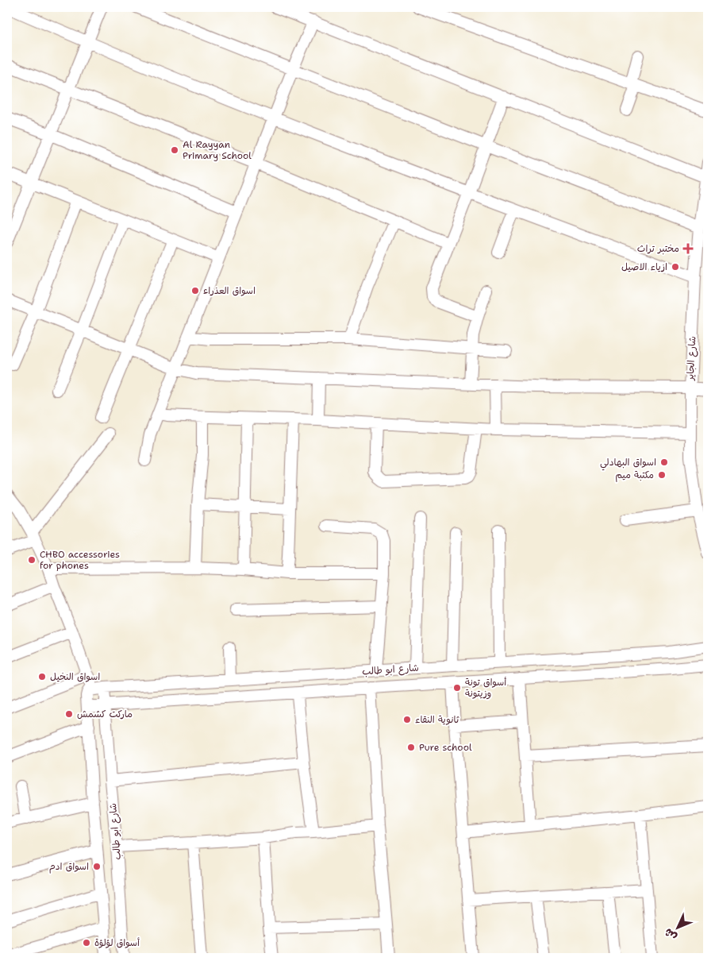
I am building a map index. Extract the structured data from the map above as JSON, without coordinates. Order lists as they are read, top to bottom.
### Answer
{
  "streets": {
    "street": ["شارع الجاير", "شارع ابو طالب"]
  },
  "places": {
    "other": [
      "Al Rayyan Primary School",
      "ازياء الاصيل",
      "اسواق العذراء",
      "اسواق البهادلي",
      "مكتبة ميم",
      "CHBO accessories for phones",
      "اسواق النخيل",
      "أسواق تونة وزيتونة",
      "ماركت كشمش",
      "ثانوية النقاء",
      "Pure school",
      "اسواق ادم",
      "أسواق لؤلؤة"
    ],
    "health": ["مختبر تراث"]
  },
  "north": "bottom left"
}
